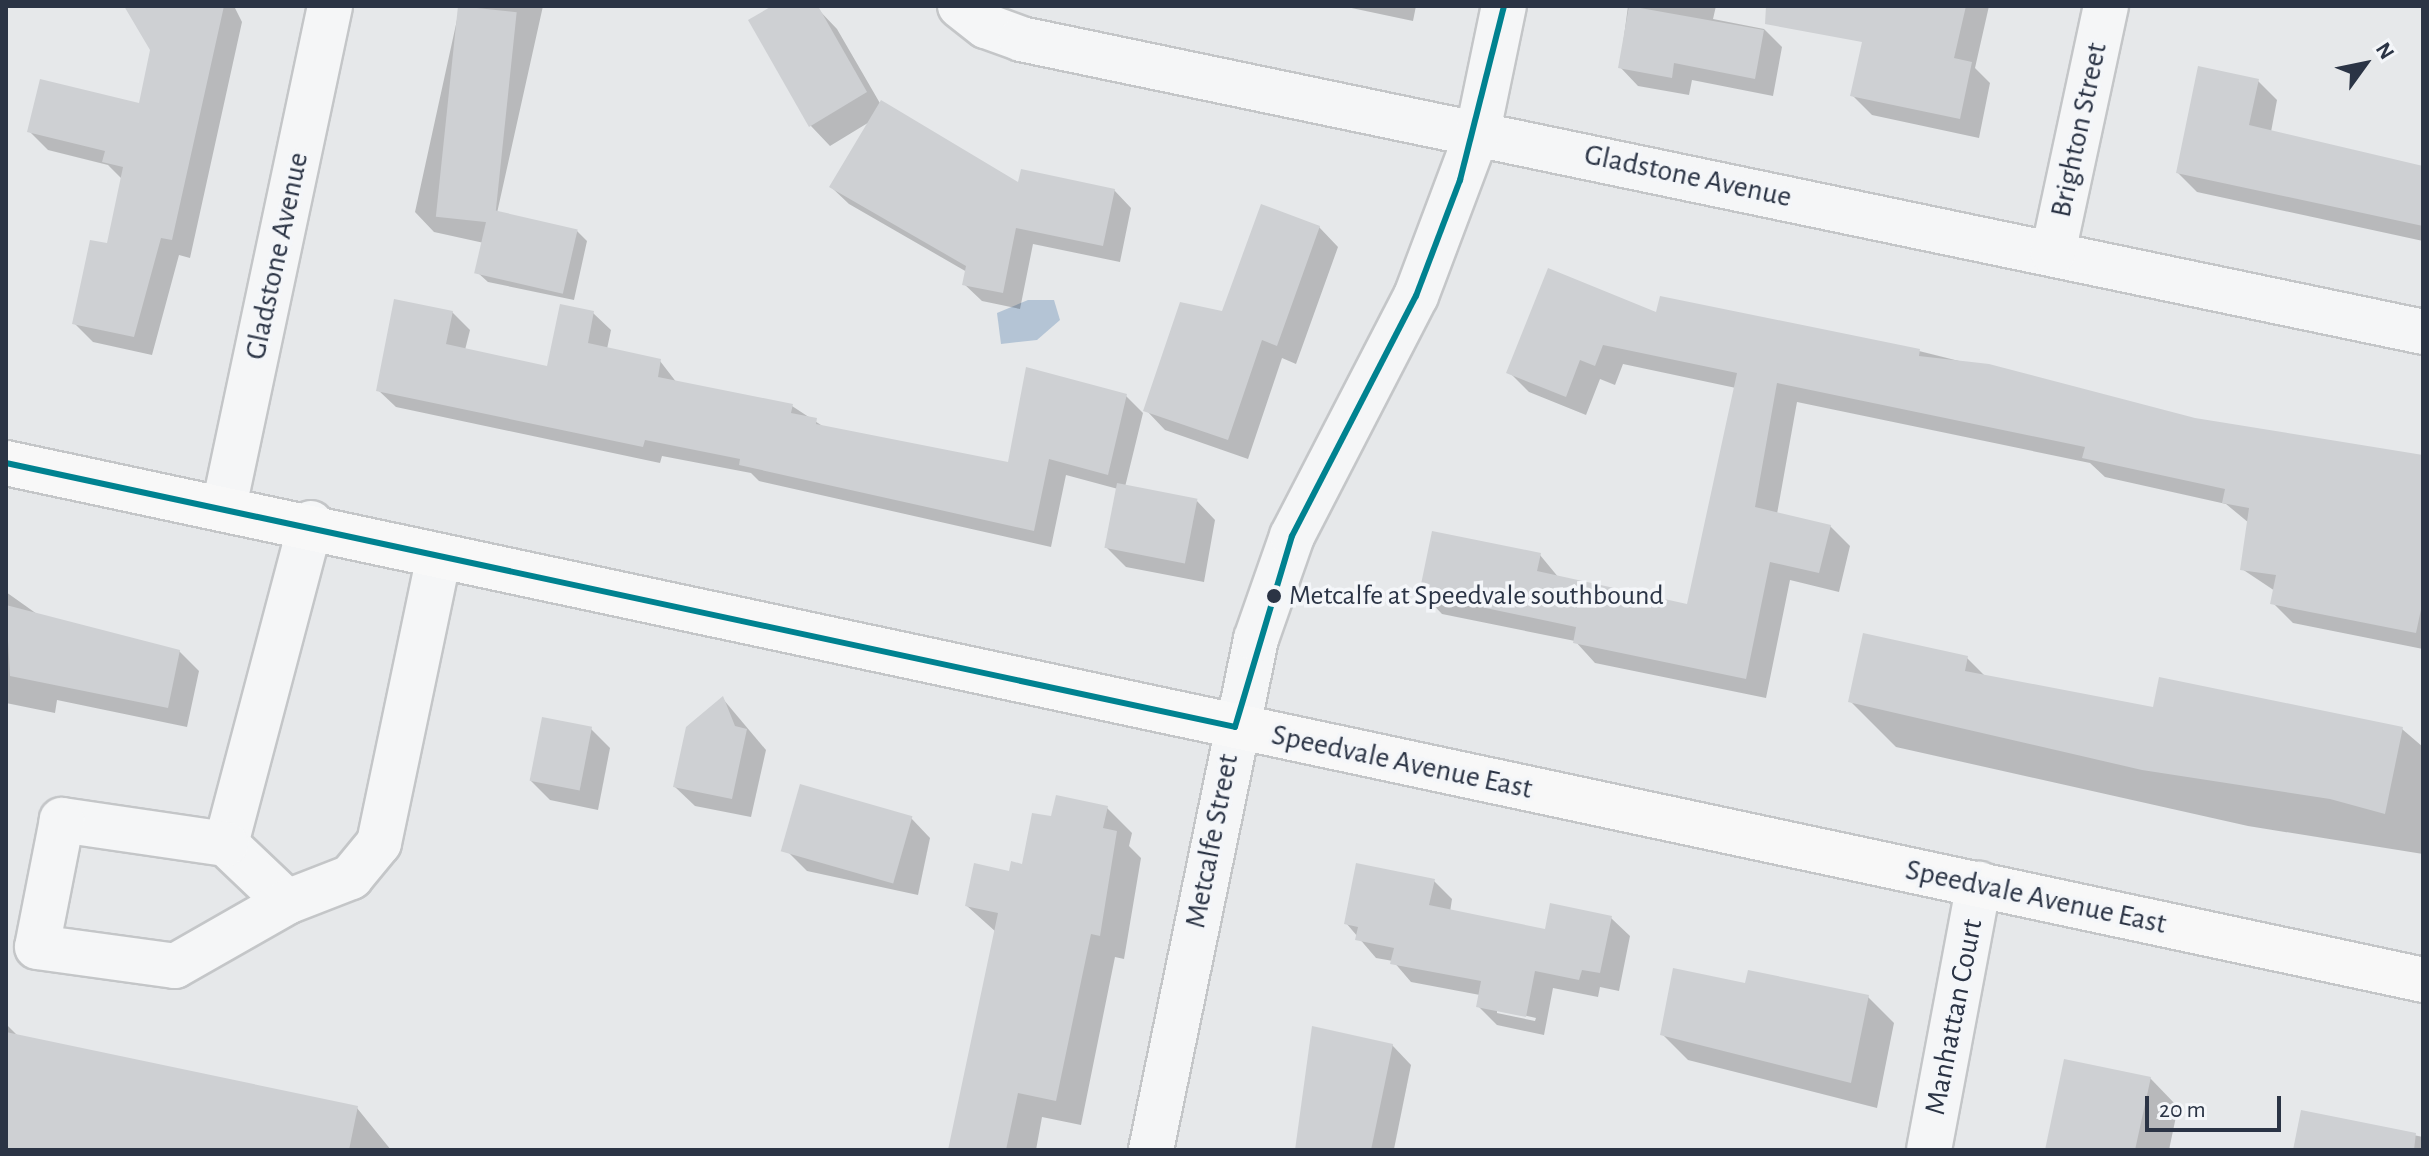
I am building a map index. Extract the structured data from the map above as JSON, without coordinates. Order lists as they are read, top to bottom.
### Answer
{
  "streets": {
    "main road": ["Speedvale Avenue East"],
    "street": [
      "Brighton Street",
      "Gladstone Avenue",
      "Metcalfe Street",
      "Manhattan Court"
    ]
  },
  "crossings": [
    ["Brighton Street", "Gladstone Avenue"],
    ["Gladstone Avenue", "Speedvale Avenue East"],
    ["Gladstone Avenue", "Metcalfe Street"],
    ["Speedvale Avenue East", "Metcalfe Street"],
    ["Speedvale Avenue East", "Manhattan Court"]
  ],
  "places": ["Metcalfe at Speedvale southbound"],
  "scale_bar": "20 m",
  "north": "top right"
}
